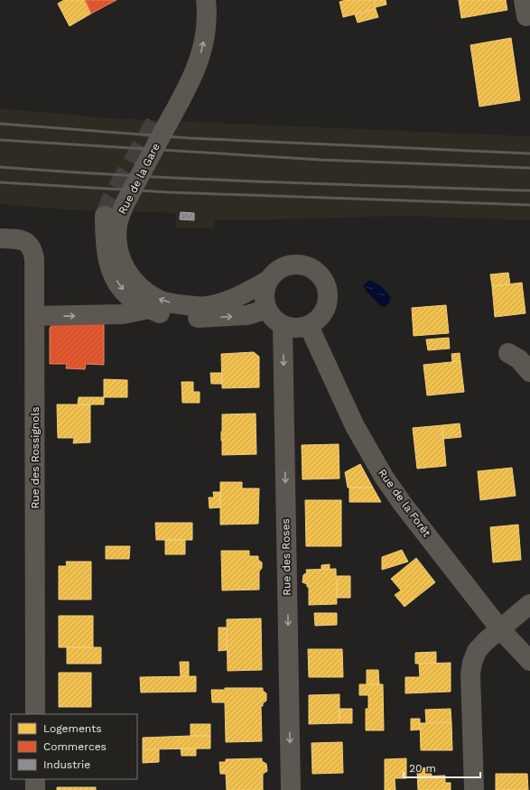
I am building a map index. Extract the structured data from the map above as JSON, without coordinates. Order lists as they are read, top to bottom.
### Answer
{
  "streets": {
    "street": [
      "Rue de la Gare",
      "Rue des Rossignols",
      "Rue de la Forêt",
      "Rue des Roses"
    ]
  },
  "crossings": [
    ["Rue de la Gare", "Rue de la Forêt"],
    ["Rue de la Gare", "Rue des Roses"],
    ["Rue de la Forêt", "Rue des Roses"]
  ],
  "one_way": ["Rue des Roses"],
  "legend": ["Logements", "Commerces", "Industrie"],
  "scale_bar": "20 m"
}
